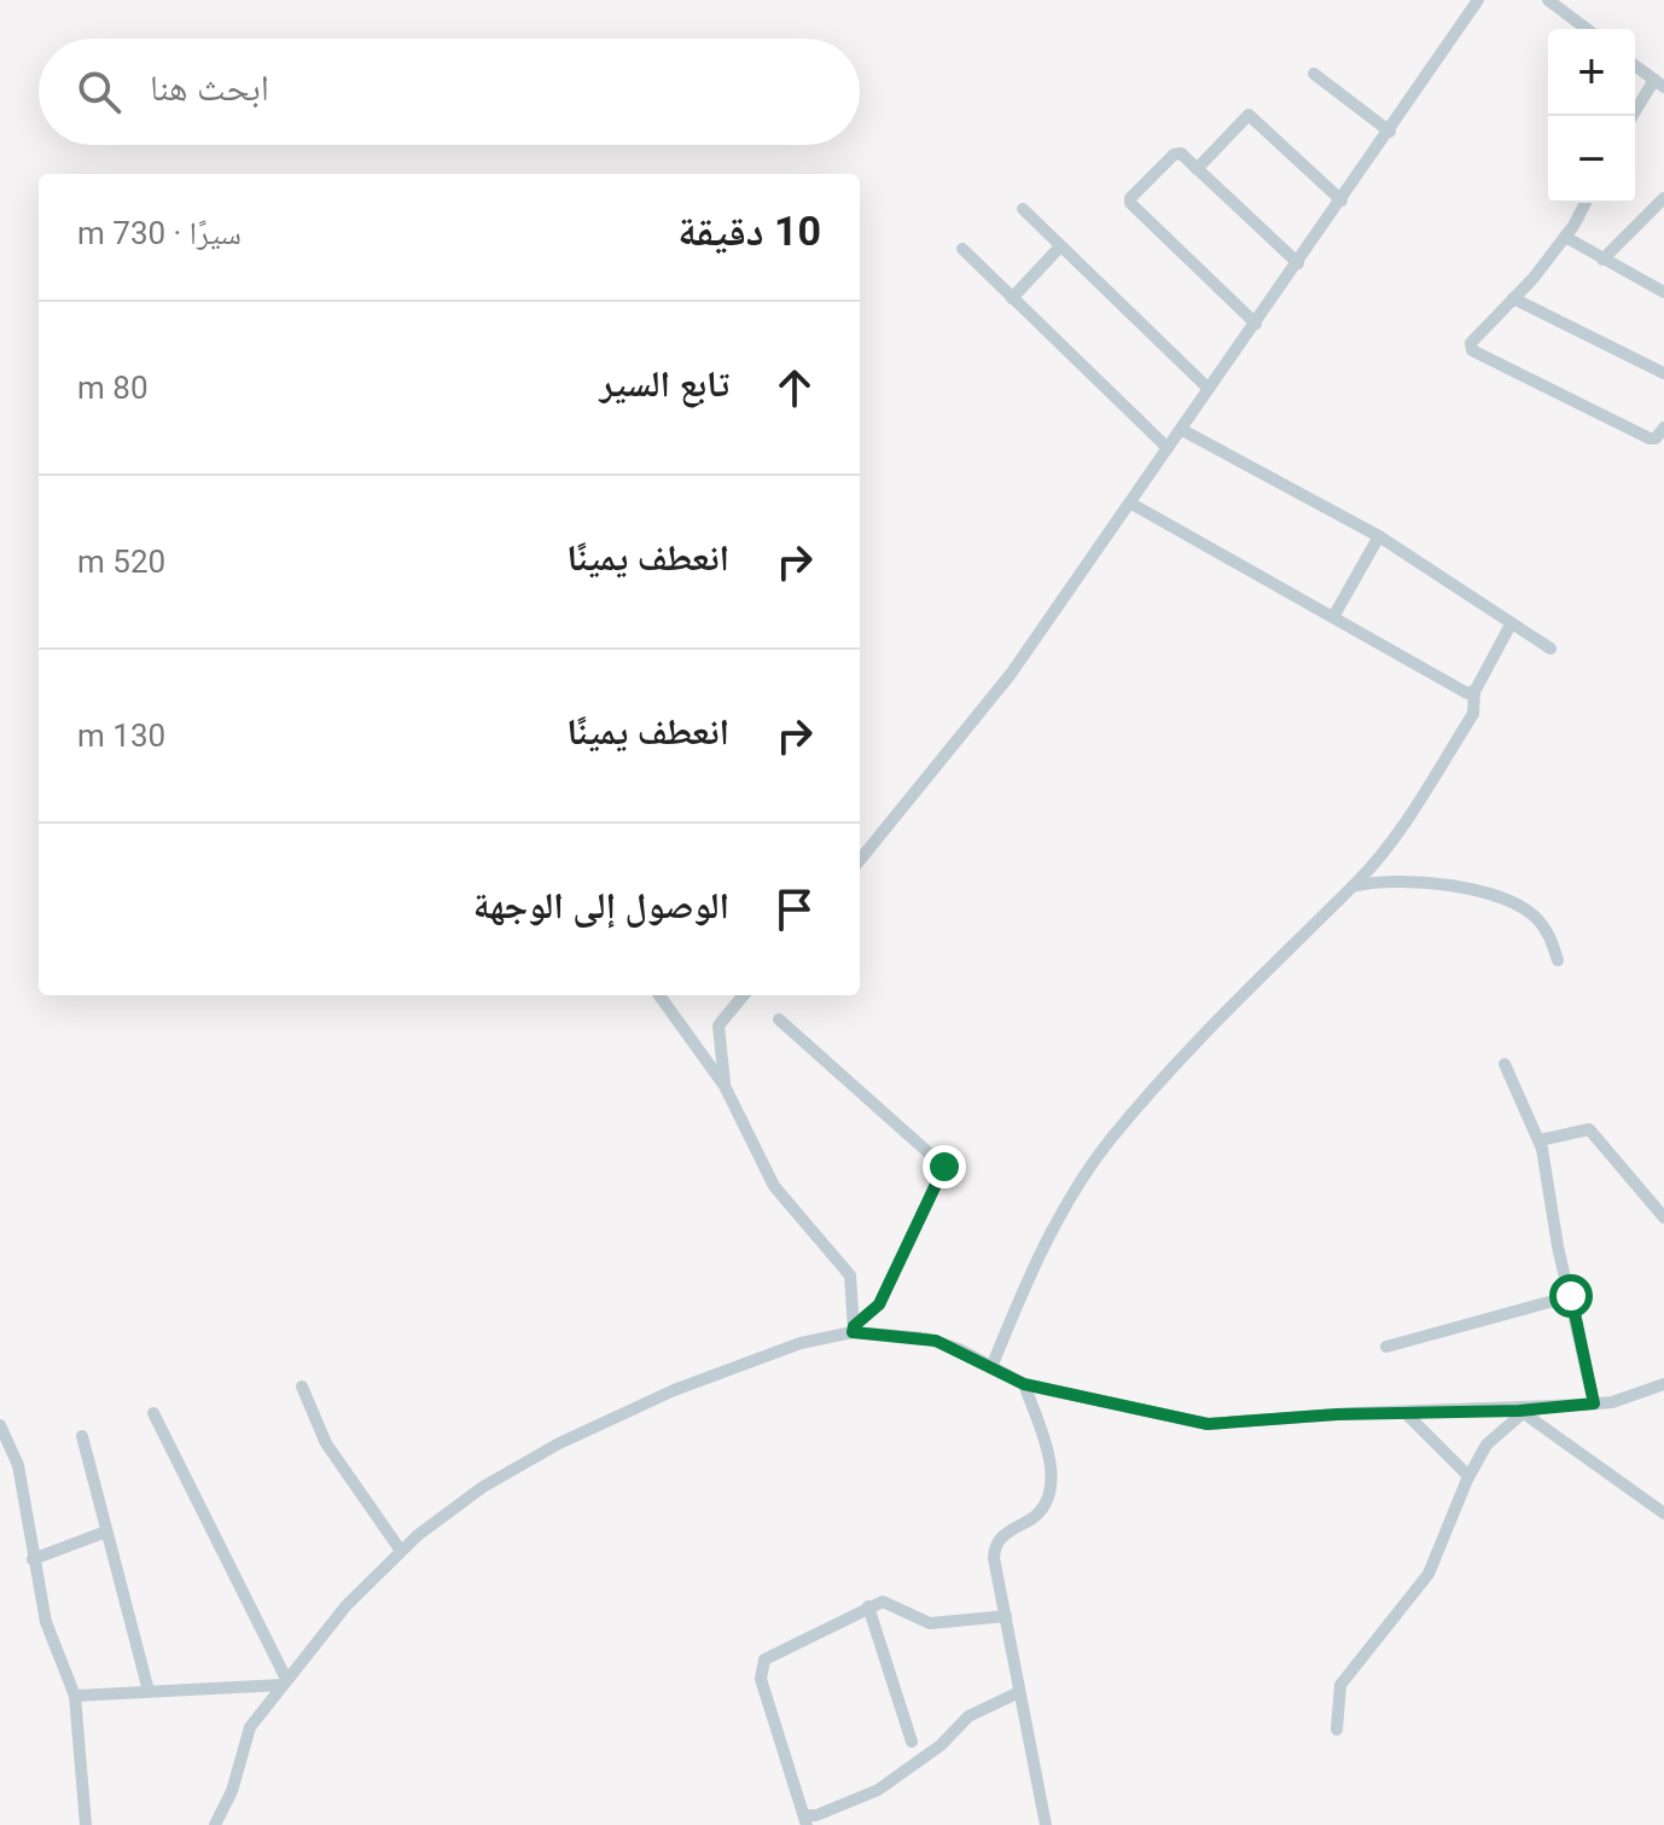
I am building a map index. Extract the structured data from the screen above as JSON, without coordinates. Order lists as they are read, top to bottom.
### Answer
{
  "page": {
    "map_buttons": ["+", "−"],
    "search": "ابحث هنا",
    "heading": ["10 دقيقة", "سيرًا · 730 m"],
    "list": [
      ["تابع السير", "80 m"],
      ["انعطف يمينًا", "520 m"],
      ["انعطف يمينًا", "130 m"],
      "الوصول إلى الوجهة"
    ]
  }
}
